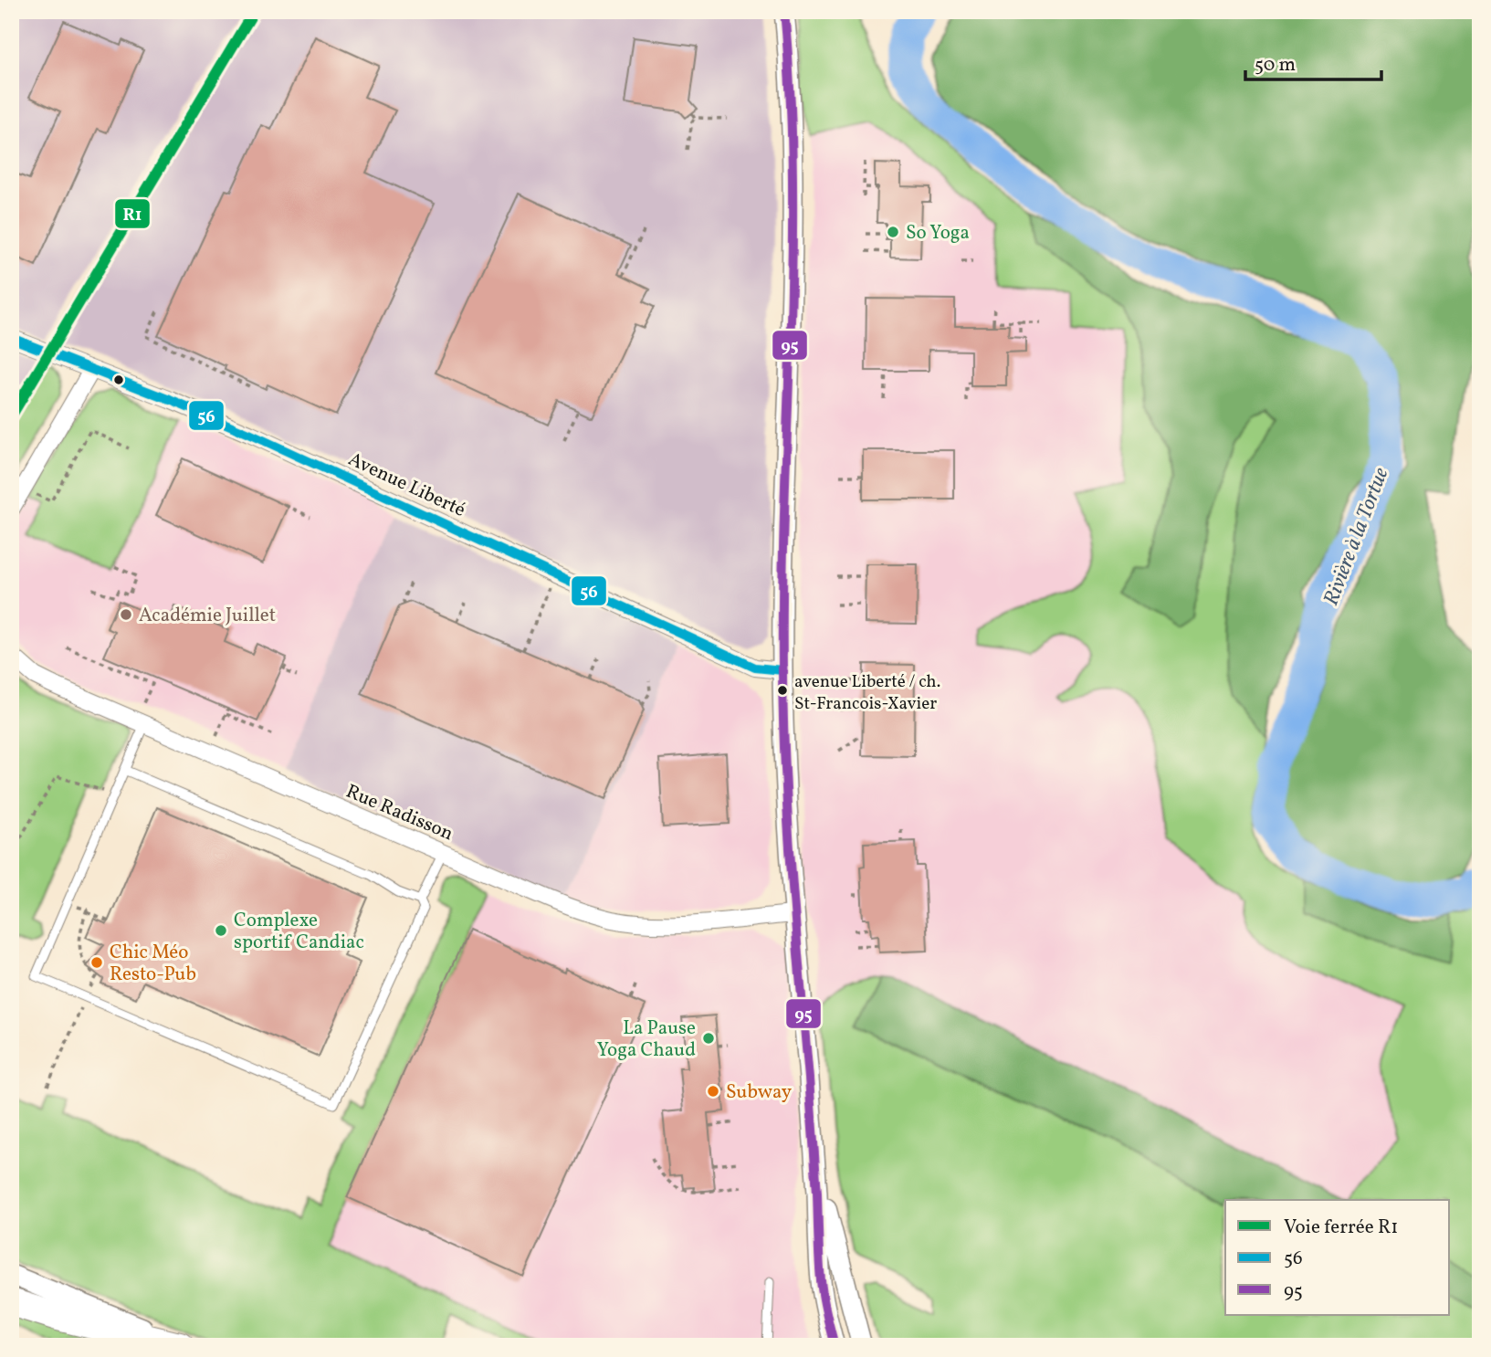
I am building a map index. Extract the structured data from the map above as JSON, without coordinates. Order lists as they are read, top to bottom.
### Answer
{
  "streets": {
    "street": ["Avenue Liberté", "Rue Radisson"]
  },
  "water": ["Rivière à la Tortue"],
  "places": [
    "So Yoga",
    "Académie Juillet",
    "avenue Liberté / ch. St-Francois-Xavier",
    "Complexe sportif Candiac",
    "Chic Méo Resto-Pub",
    "La Pause Yoga Chaud",
    "Subway"
  ],
  "lines": ["rail line R1", "transit line 95", "transit line 56"],
  "legend": ["Voie ferrée R1", "56", "95"],
  "scale_bar": "50 m"
}
